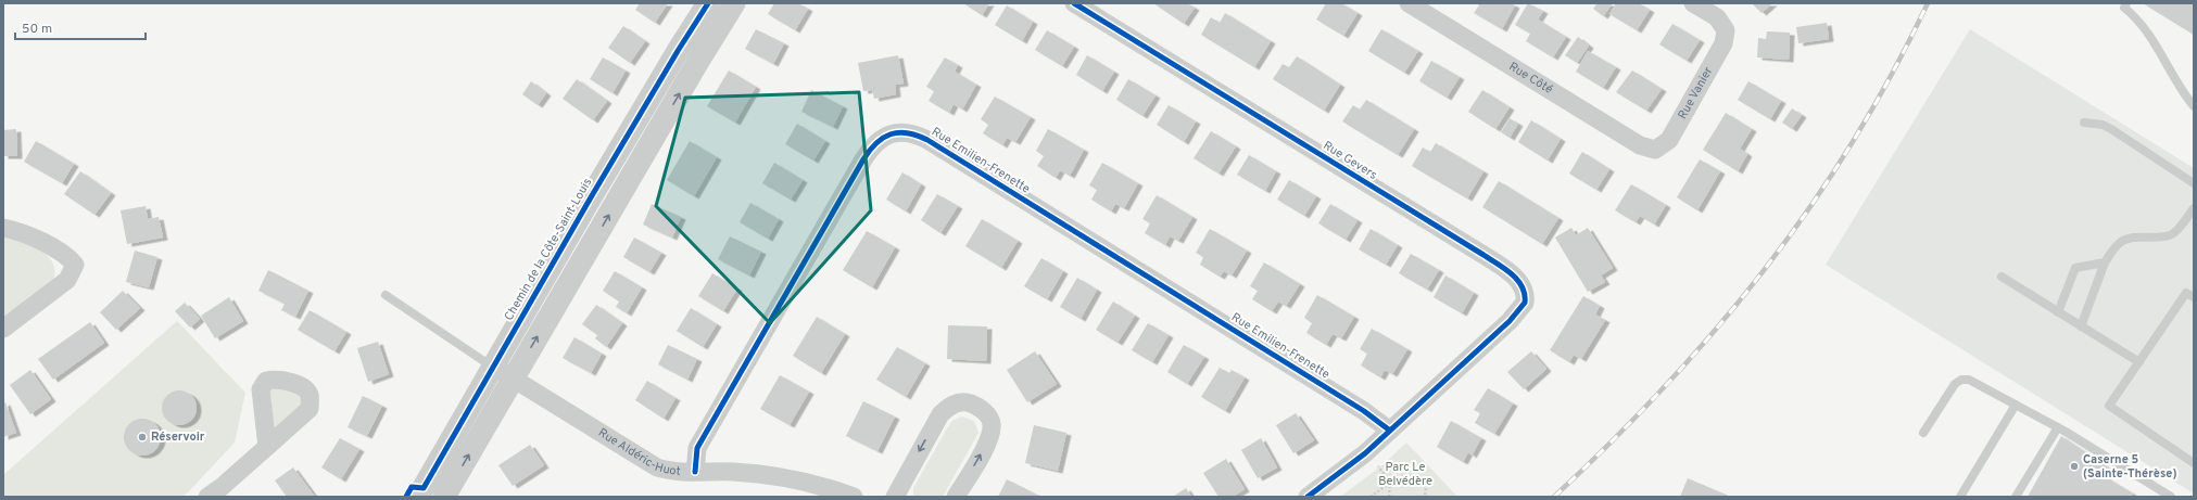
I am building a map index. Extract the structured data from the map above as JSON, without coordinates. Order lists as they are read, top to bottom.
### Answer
{
  "streets": {
    "street": [
      "Rue Côté",
      "Rue Vanier",
      "Rue Emilien-Frenette",
      "Rue Gevers",
      "Chemin de la Côte-Saint-Louis",
      "Rue Aldéric-Huot"
    ]
  },
  "crossings": [
    ["Rue Côté", "Rue Vanier"],
    ["Rue Emilien-Frenette", "Rue Gevers"],
    ["Rue Emilien-Frenette", "Rue Aldéric-Huot"],
    ["Chemin de la Côte-Saint-Louis", "Rue Aldéric-Huot"]
  ],
  "parks": ["Parc Le Belvédère"],
  "places": ["Réservoir", "Caserne 5 (Sainte-Thérèse)"],
  "scale_bar": "50 m"
}
